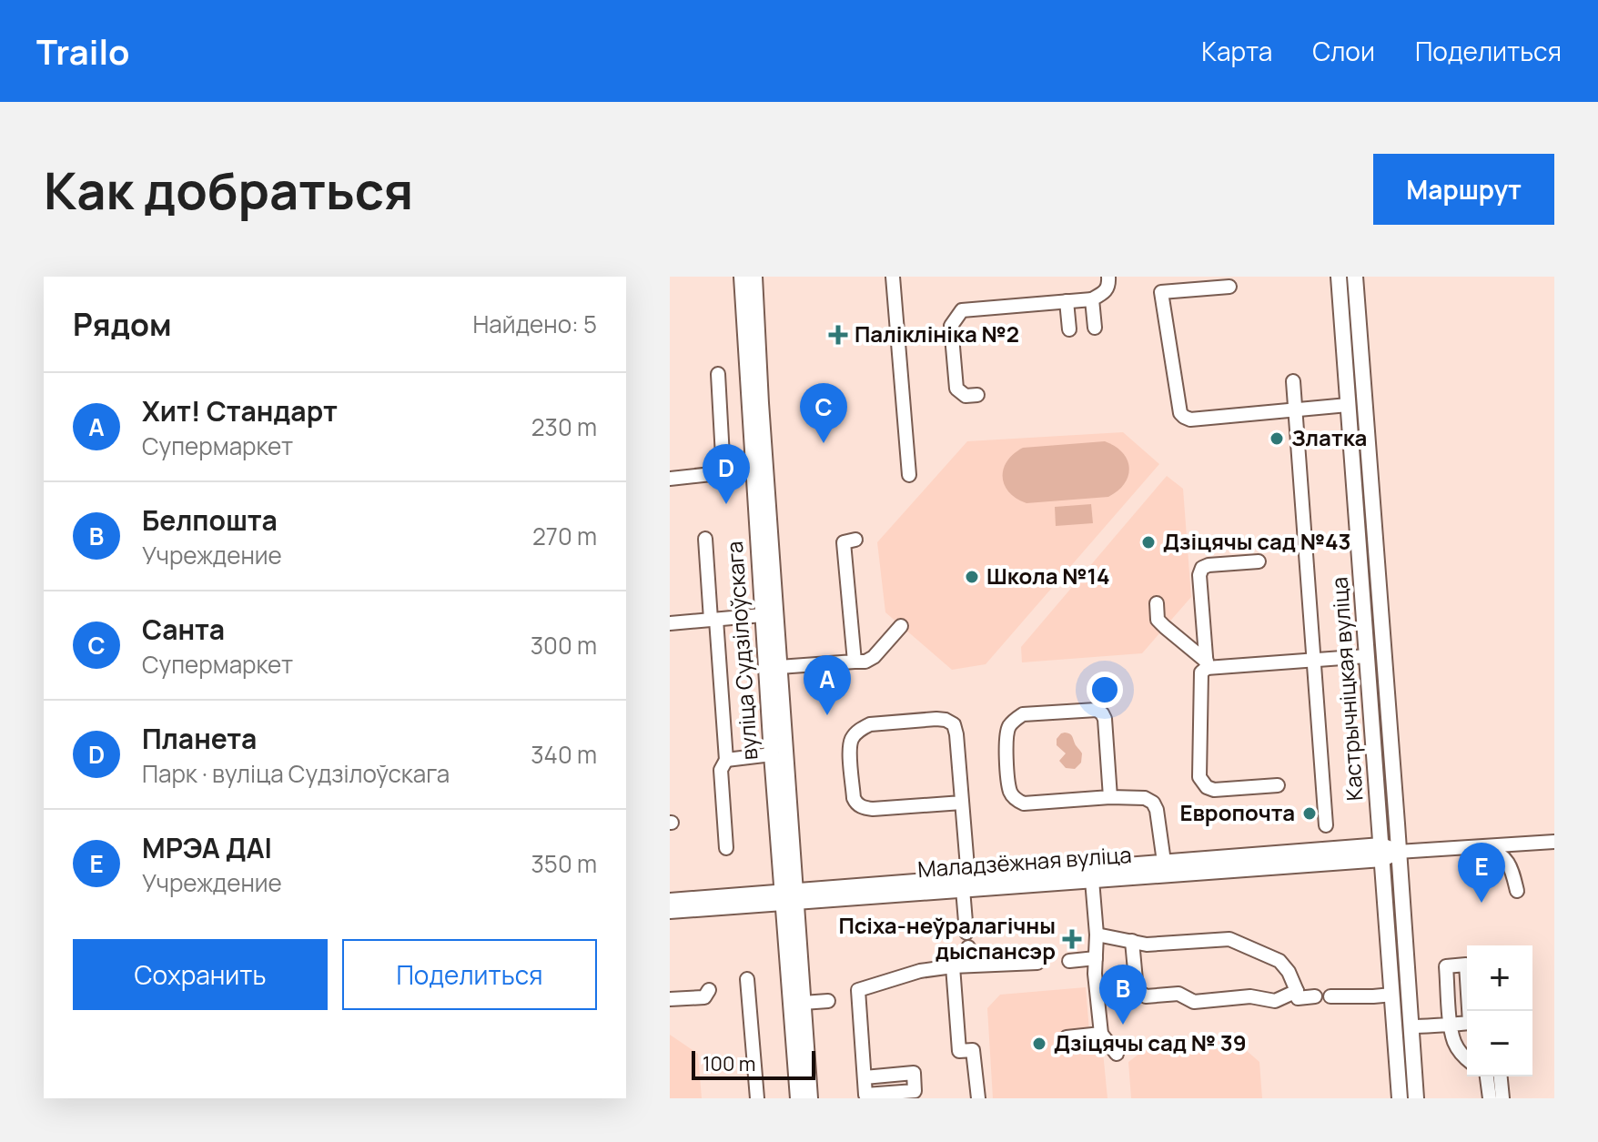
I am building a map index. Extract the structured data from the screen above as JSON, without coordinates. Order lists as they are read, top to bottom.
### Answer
{
  "streets": {
    "main road": ["вуліца Судзілоўскага", "Кастрычніцкая вуліца", "Маладзёжная вуліца"]
  },
  "crossings": [
    ["вуліца Судзілоўскага", "Маладзёжная вуліца"],
    ["Кастрычніцкая вуліца", "Маладзёжная вуліца"]
  ],
  "places": {
    "health": ["Паліклініка №2", "Псіха-неўралагічны дыспансэр"],
    "other": [
      "Златка",
      "Дзіцячы сад №43",
      "Школа №14",
      "Европочта",
      "Дзіцячы сад № 39"
    ]
  },
  "scale_bar": "100 m",
  "page": {
    "header": "Trailo",
    "nav": ["Карта", "Слои", "Поделиться"],
    "buttons": [
      "Маршрут",
      ["Сохранить", "Поделиться"]
    ],
    "title": "Как добраться",
    "heading": ["Рядом", "Найдено: 5"],
    "list": [
      {
        "mark": "A",
        "name": "Хит! Стандарт",
        "note": "Супермаркет",
        "value": "230 m"
      },
      {
        "mark": "B",
        "name": "Белпошта",
        "note": "Учреждение",
        "value": "270 m"
      },
      {
        "mark": "C",
        "name": "Санта",
        "note": "Супермаркет",
        "value": "300 m"
      },
      {
        "mark": "D",
        "name": "Планета",
        "note": "Парк · вуліца Судзілоўскага",
        "value": "340 m"
      },
      {
        "mark": "E",
        "name": "МРЭА ДАІ",
        "note": "Учреждение",
        "value": "350 m"
      }
    ],
    "pins": [
      "C",
      "D",
      "A",
      "E",
      "B"
    ],
    "map_buttons": ["+", "−"],
    "scale": "100 m"
  }
}
